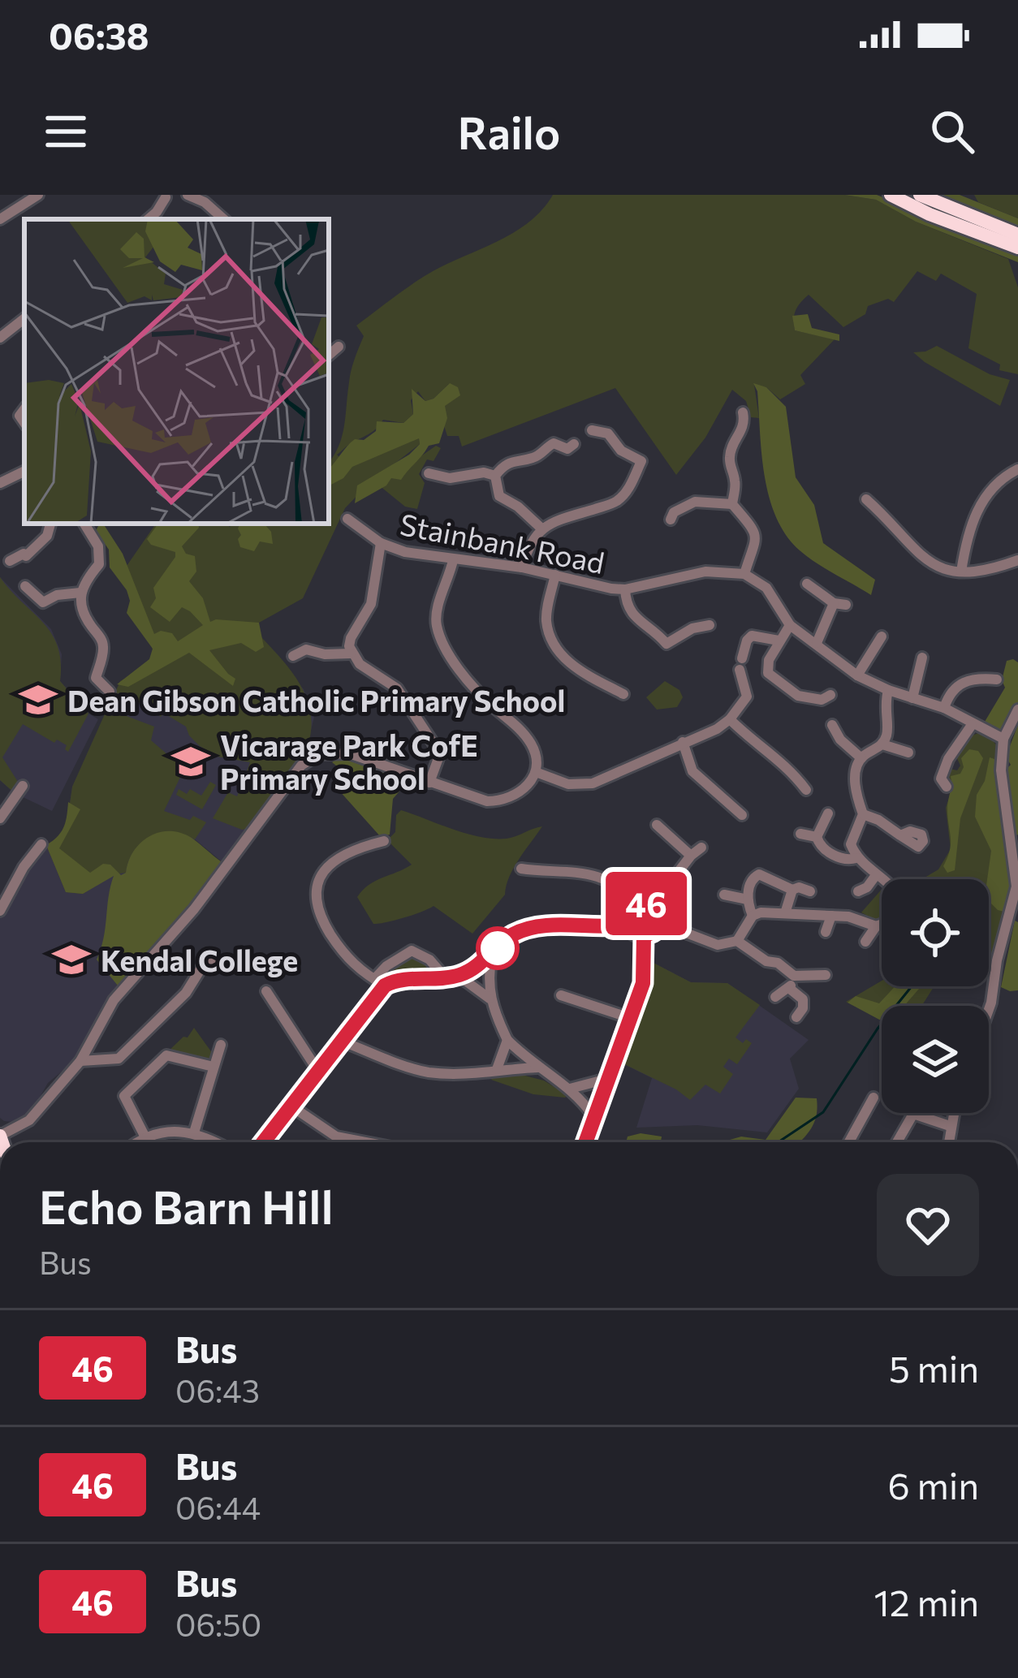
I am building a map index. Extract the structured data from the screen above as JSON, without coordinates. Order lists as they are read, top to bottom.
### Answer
{
  "streets": {
    "street": ["Stainbank Road"]
  },
  "places": {
    "school or university": ["Dean Gibson Catholic Primary School", "Vicarage Park CofE Primary School", "Kendal College"]
  },
  "lines": ["bus line 46"],
  "page": {
    "status": "06:38",
    "header": "Railo",
    "on_map": "46",
    "heading": ["Echo Barn Hill", "Bus"],
    "list": [
      {
        "mark": "46",
        "name": "Bus",
        "note": "06:43",
        "value": "5 min"
      },
      {
        "mark": "46",
        "name": "Bus",
        "note": "06:44",
        "value": "6 min"
      },
      {
        "mark": "46",
        "name": "Bus",
        "note": "06:50",
        "value": "12 min"
      }
    ]
  }
}
